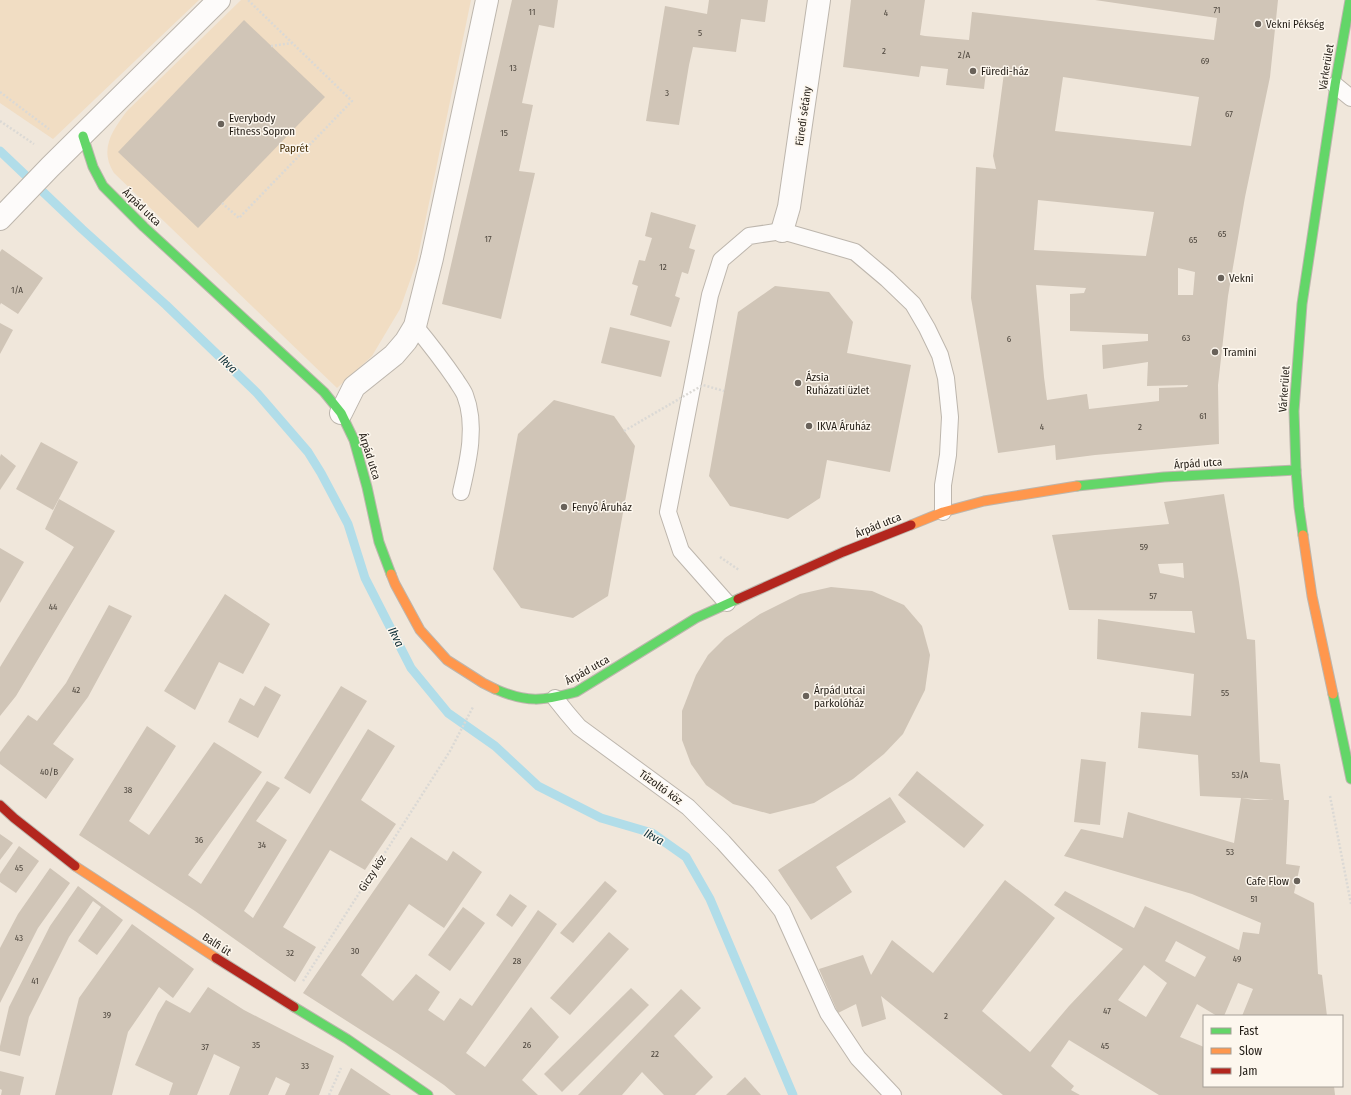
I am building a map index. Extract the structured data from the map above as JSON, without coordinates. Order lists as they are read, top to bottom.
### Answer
{
  "streets": {
    "street": [
      "Várkerület",
      "Füredi sétány",
      "Árpád utca",
      "Balfi út"
    ],
    "lane": ["Tűzoltó köz"],
    "path": ["Giczy köz"]
  },
  "crossings": [
    ["Várkerület", "Árpád utca"],
    ["Árpád utca", "Tűzoltó köz"]
  ],
  "water": ["Ikva"],
  "parks": ["Paprét"],
  "places": [
    "Vekni Pékség",
    "Füredi-ház",
    "Everybody Fitness Sopron",
    "Vekni",
    "Tramini",
    "Ázsia Ruházati üzlet",
    "IKVA Áruház",
    "Fenyő Áruház",
    "Árpád utcai parkolóház",
    "Cafe Flow"
  ],
  "house_numbers": [
    "71",
    "11",
    "4",
    "5",
    "2",
    "2/A",
    "69",
    "13",
    "3",
    "67",
    "15",
    "65",
    "17",
    "65",
    "12",
    "1/A",
    "63",
    "6",
    "61",
    "4",
    "2",
    "59",
    "57",
    "44",
    "42",
    "55",
    "40/B",
    "53/A",
    "38",
    "36",
    "34",
    "53",
    "45",
    "51",
    "43",
    "30",
    "32",
    "49",
    "28",
    "41",
    "47",
    "39",
    "2",
    "35",
    "26",
    "45",
    "37",
    "22",
    "33"
  ],
  "legend": ["Fast", "Slow", "Jam"]
}
